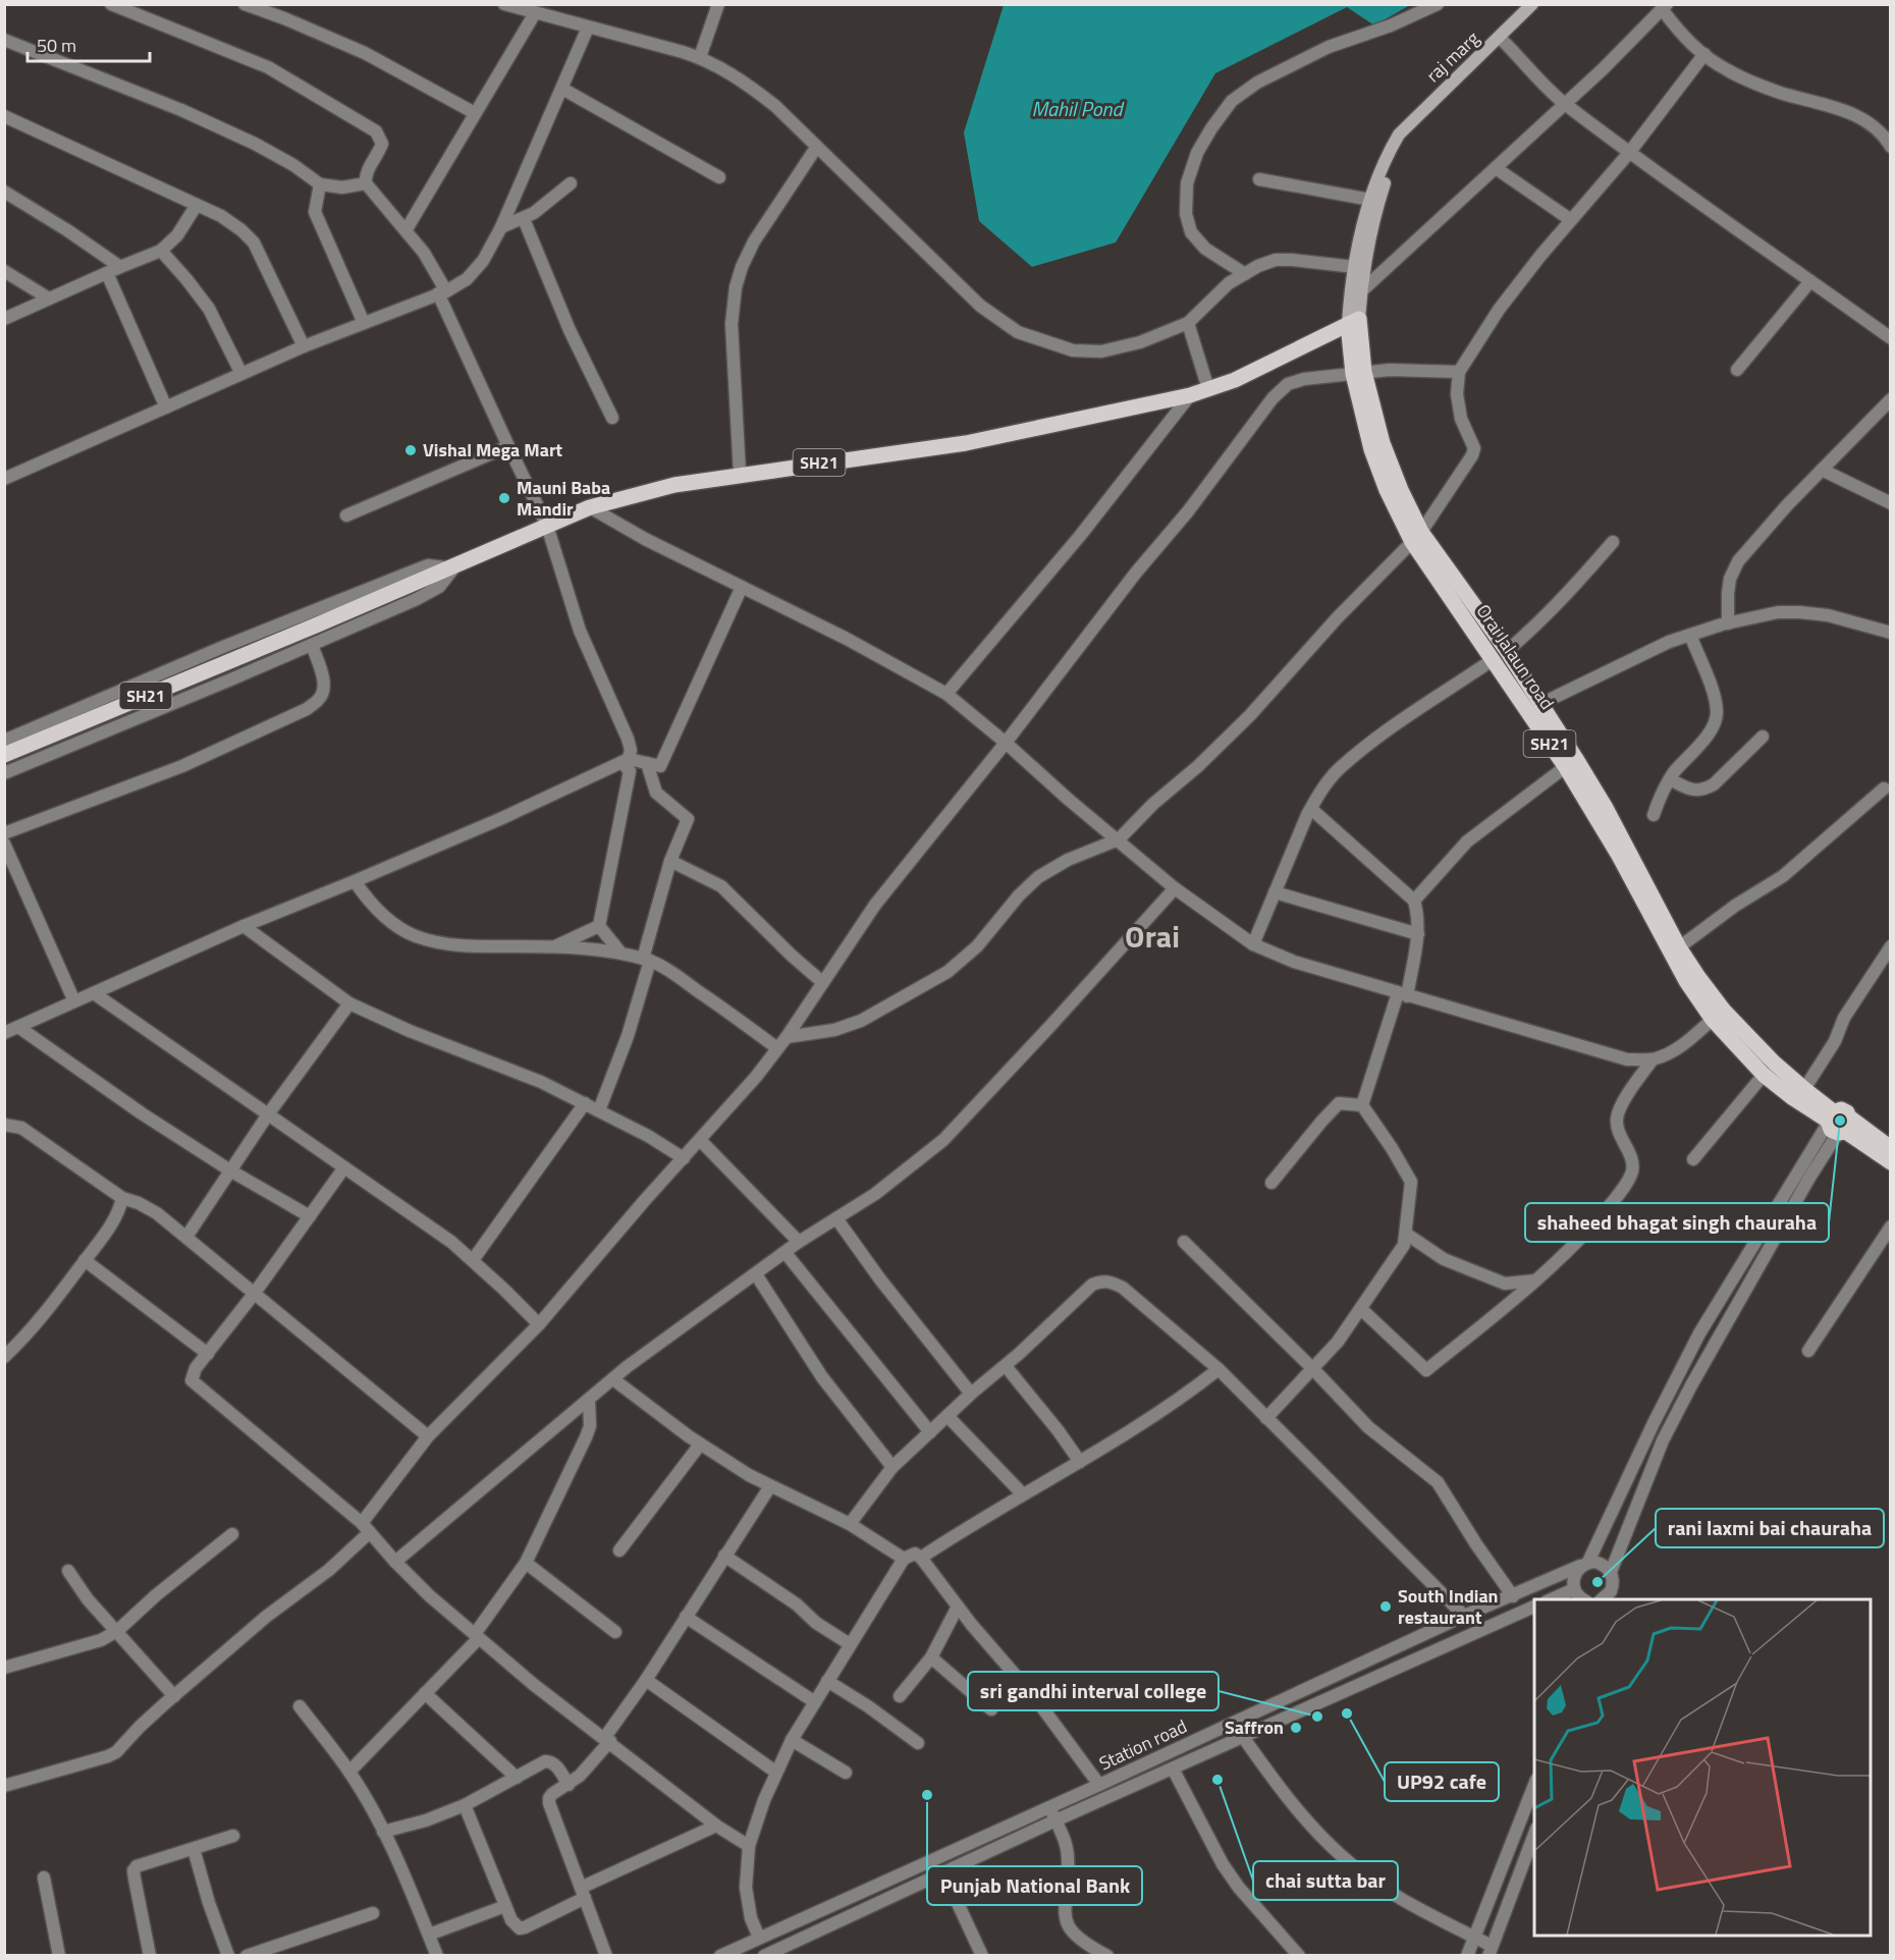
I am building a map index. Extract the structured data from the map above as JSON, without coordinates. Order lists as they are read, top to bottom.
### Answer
{
  "streets": {
    "main road": ["raj marg", "SH21", "Orai Jalaun road"],
    "street": ["Station road"]
  },
  "crossings": [
    ["SH21", "Orai Jalaun road"]
  ],
  "districts": ["Orai"],
  "water": ["Mahil Pond"],
  "places": [
    "Vishal Mega Mart",
    "Mauni Baba Mandir",
    "shaheed bhagat singh chauraha",
    "rani laxmi bai chauraha",
    "South Indian restaurant",
    "UP92 cafe",
    "sri gandhi interval college",
    "Saffron",
    "chai sutta bar",
    "Punjab National Bank"
  ],
  "scale_bar": "50 m"
}
